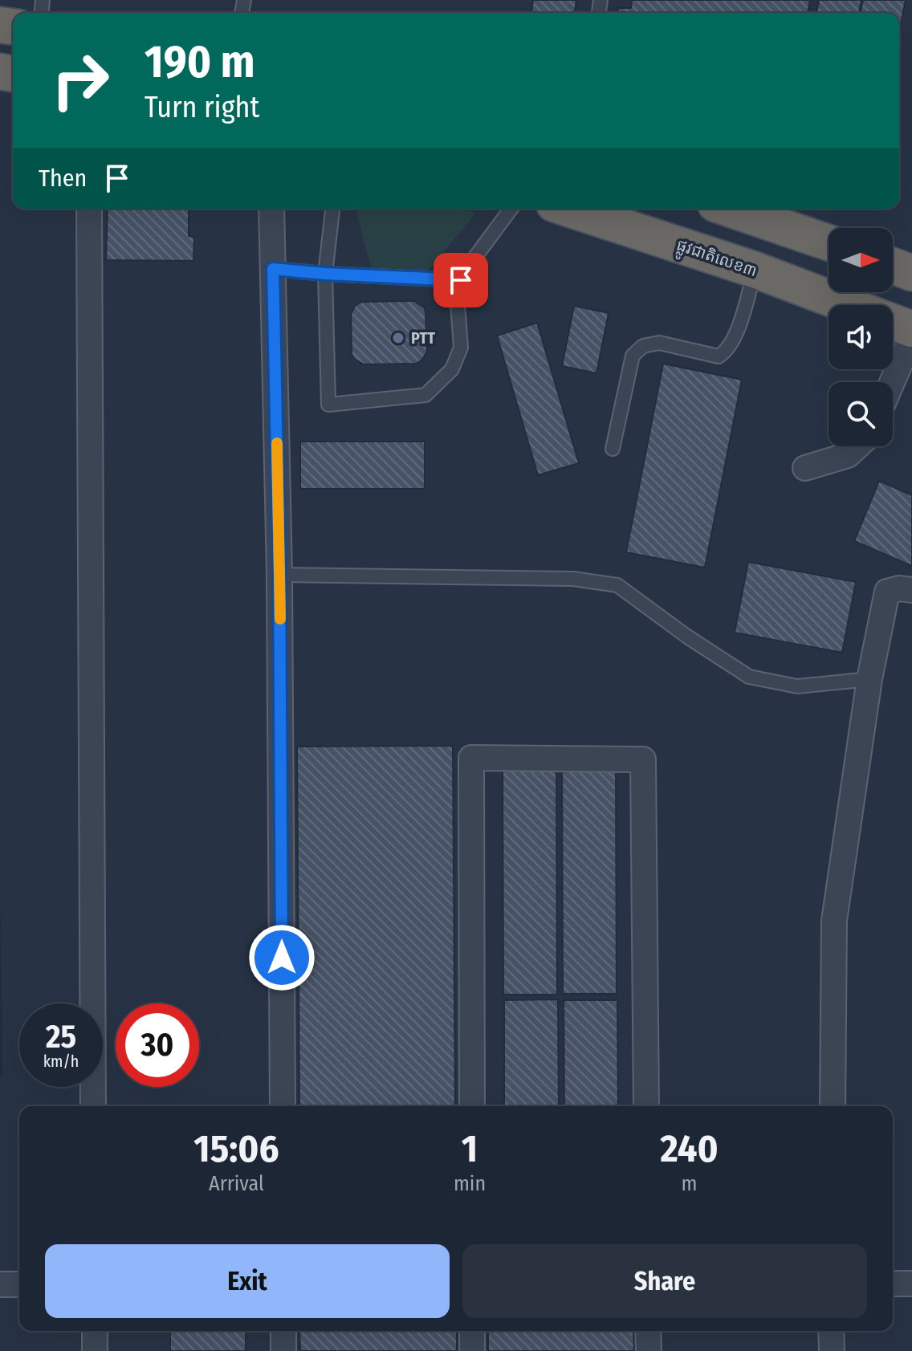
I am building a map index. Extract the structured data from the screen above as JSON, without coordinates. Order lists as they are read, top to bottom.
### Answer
{
  "streets": {
    "highway": ["ផ្លូវជាតិលេខ៣"]
  },
  "places": ["PTT"],
  "north": "right",
  "page": {
    "turn": ["190 m", "Turn right"],
    "then": "Then",
    "speed": "25 km/h",
    "limit": "30",
    "eta": [
      "15:06",
      "Arrival",
      "1",
      "min",
      "240",
      "m"
    ],
    "buttons": ["Exit", "Share"]
  }
}
